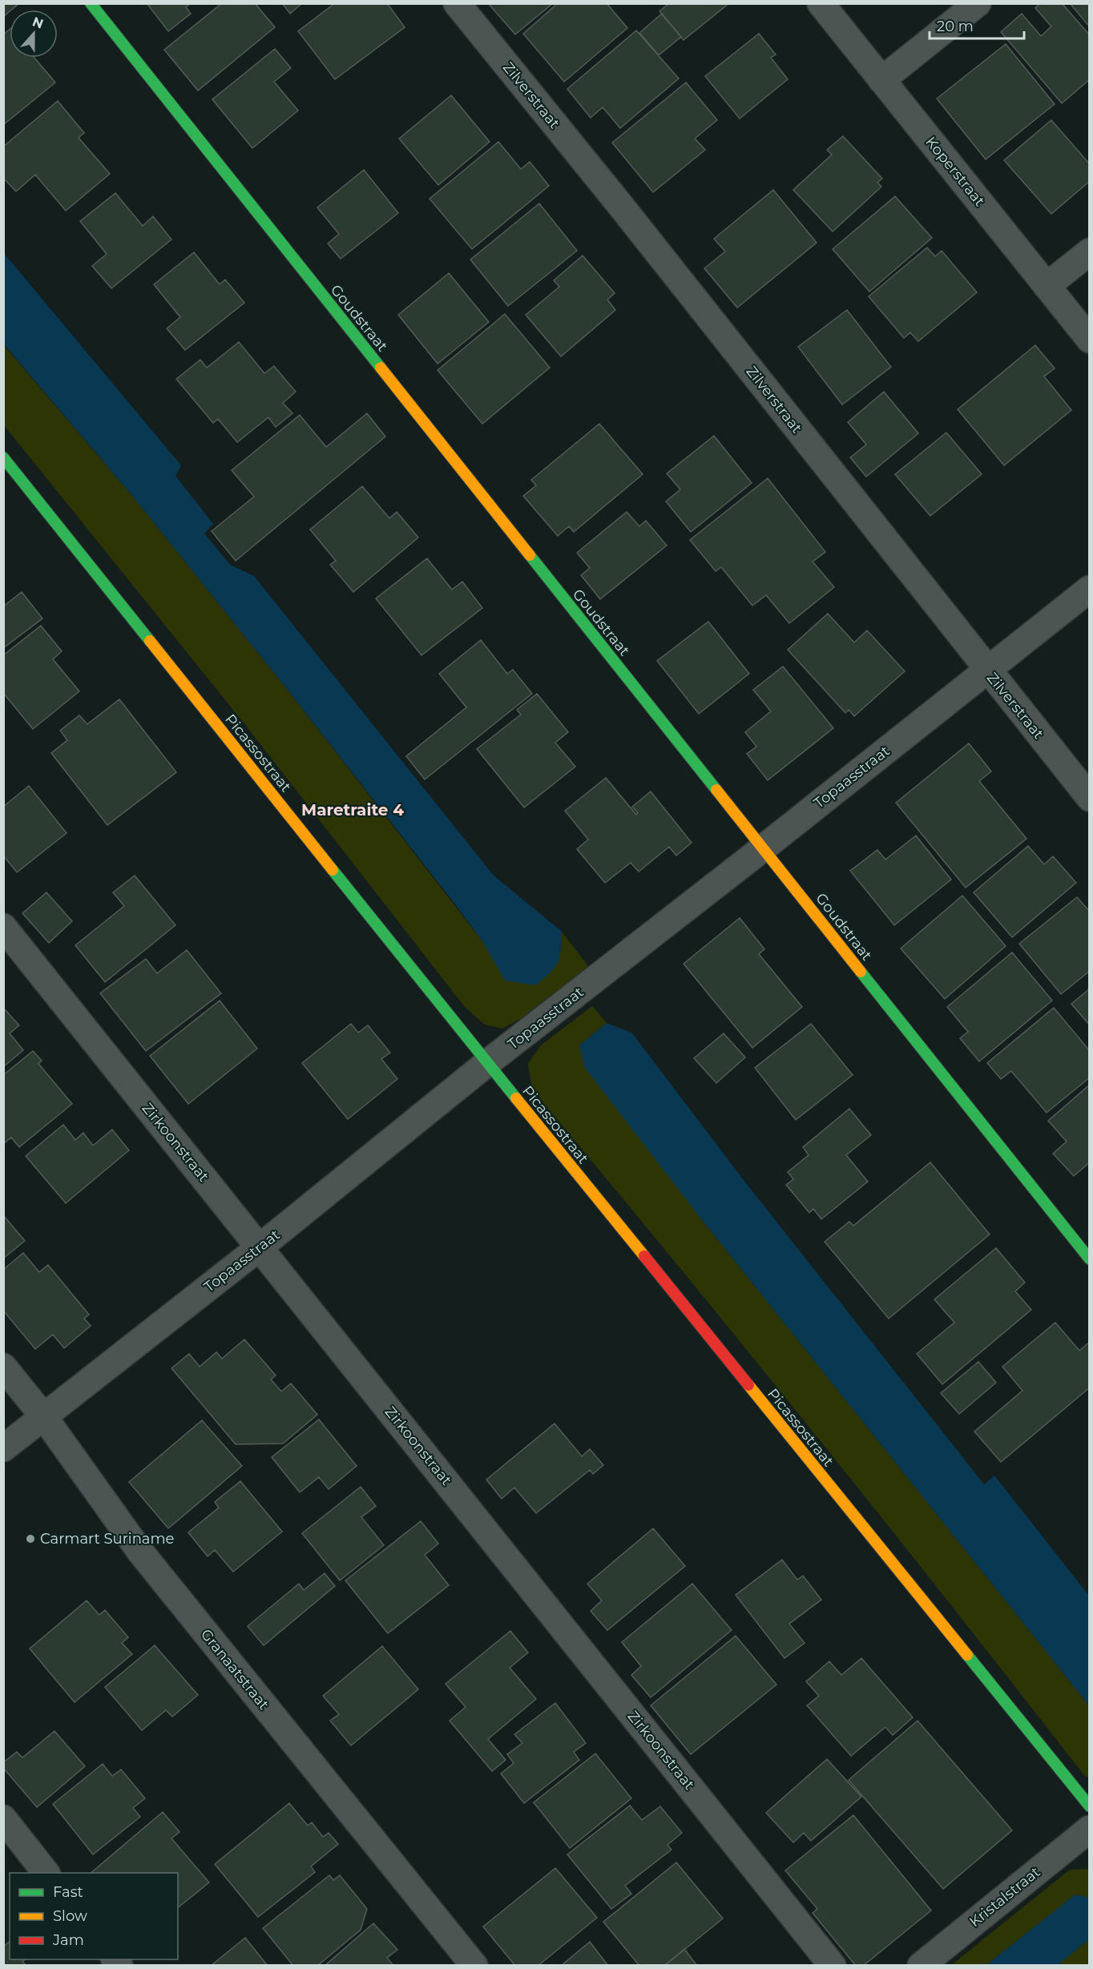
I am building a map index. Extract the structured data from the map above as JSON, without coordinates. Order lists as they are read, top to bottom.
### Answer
{
  "streets": {
    "street": [
      "Zilverstraat",
      "Koperstraat",
      "Goudstraat",
      "Picassostraat",
      "Topaasstraat",
      "Zirkoonstraat",
      "Granaatstraat",
      "Kristalstraat"
    ]
  },
  "crossings": [
    ["Zilverstraat", "Topaasstraat"],
    ["Goudstraat", "Topaasstraat"],
    ["Picassostraat", "Topaasstraat"],
    ["Topaasstraat", "Zirkoonstraat"],
    ["Topaasstraat", "Granaatstraat"]
  ],
  "districts": ["Maretraite 4"],
  "places": ["Carmart Suriname"],
  "legend": ["Fast", "Slow", "Jam"],
  "scale_bar": "20 m",
  "north": "top"
}
